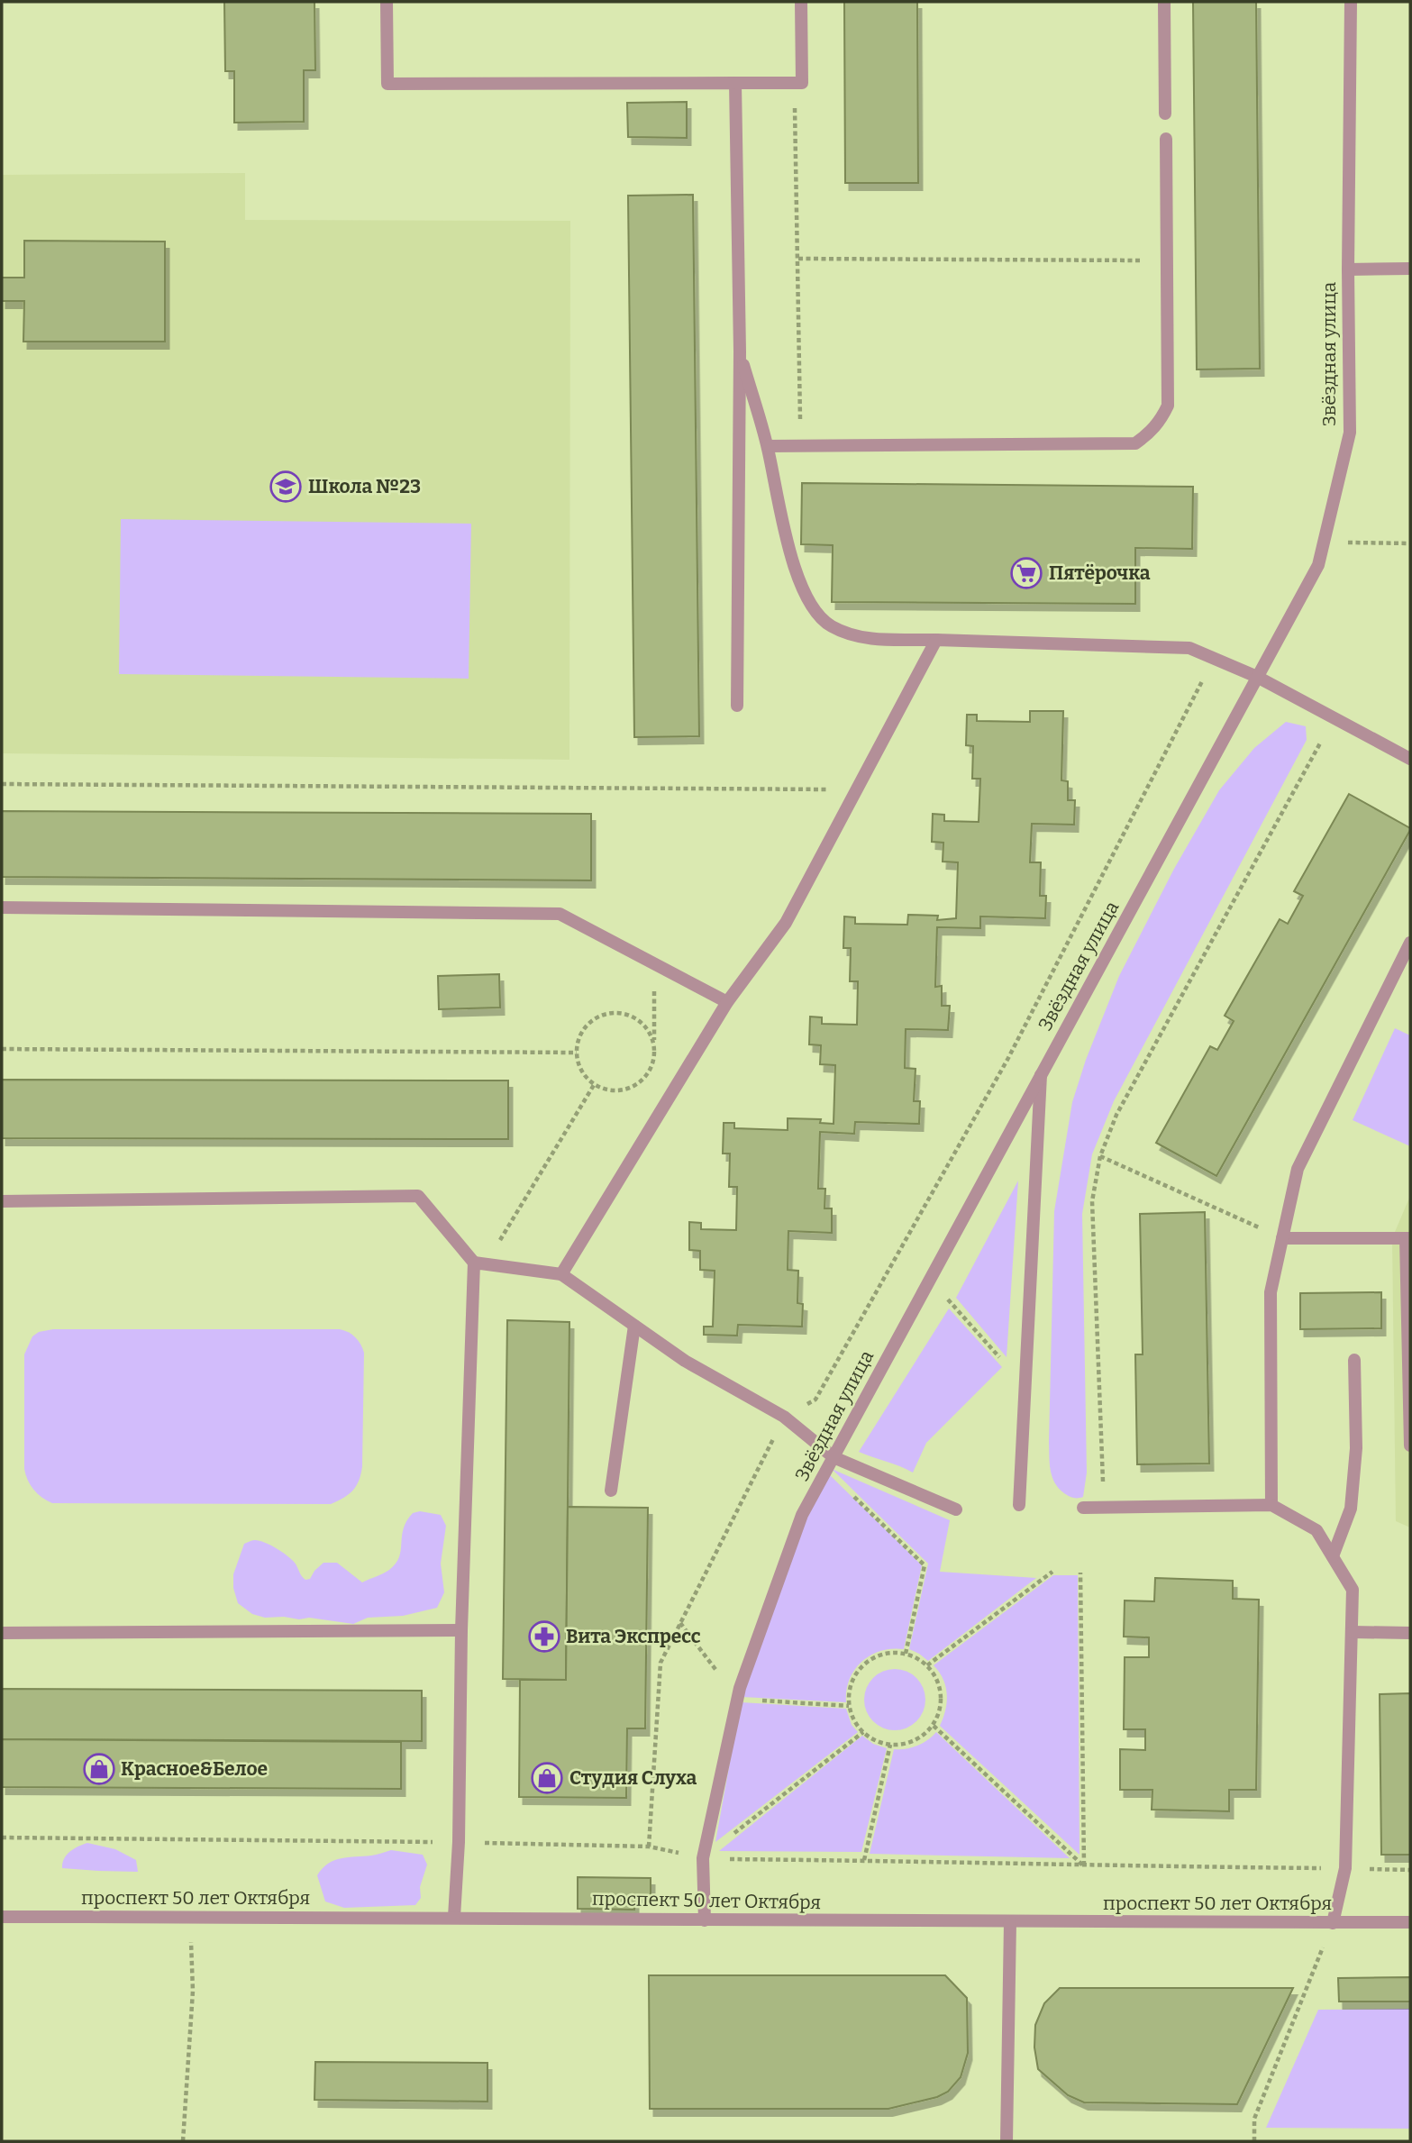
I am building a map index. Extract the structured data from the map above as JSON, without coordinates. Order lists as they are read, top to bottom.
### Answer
{
  "streets": {
    "street": ["Звёздная улица", "проспект 50 лет Октября"]
  },
  "crossings": [
    ["Звёздная улица", "проспект 50 лет Октября"]
  ],
  "places": {
    "school or university": ["Школа №23"],
    "supermarket": ["Пятёрочка"],
    "pharmacy": ["Вита Экспресс"],
    "shop": ["Красное&Белое", "Студия Слуха"]
  }
}
